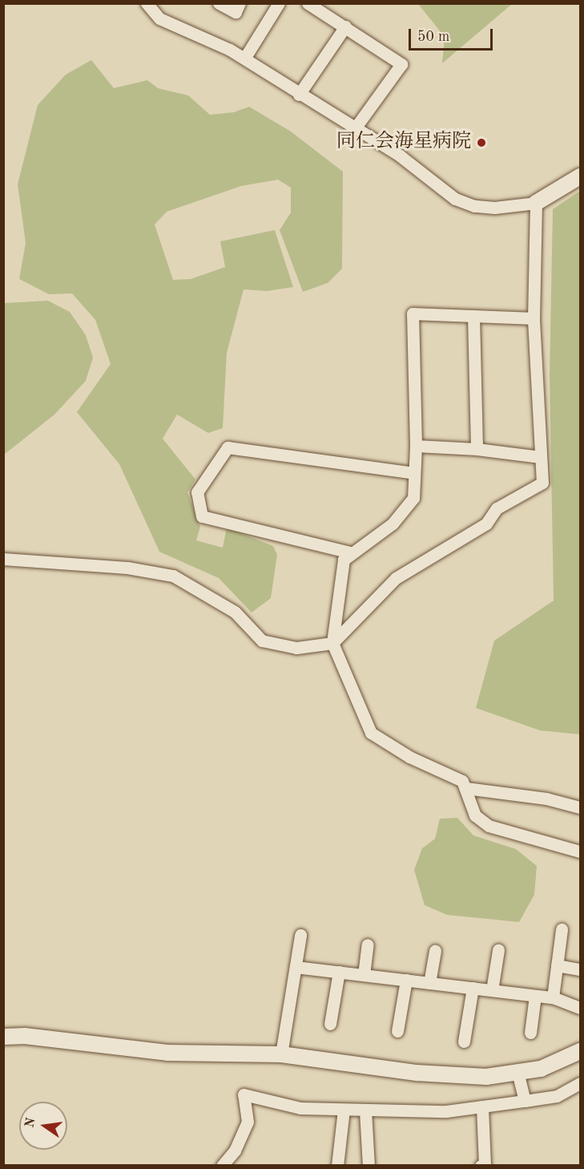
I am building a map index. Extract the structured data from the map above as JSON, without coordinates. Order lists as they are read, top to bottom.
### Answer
{
  "places": ["同仁会海星病院"],
  "scale_bar": "50 m",
  "north": "left"
}
